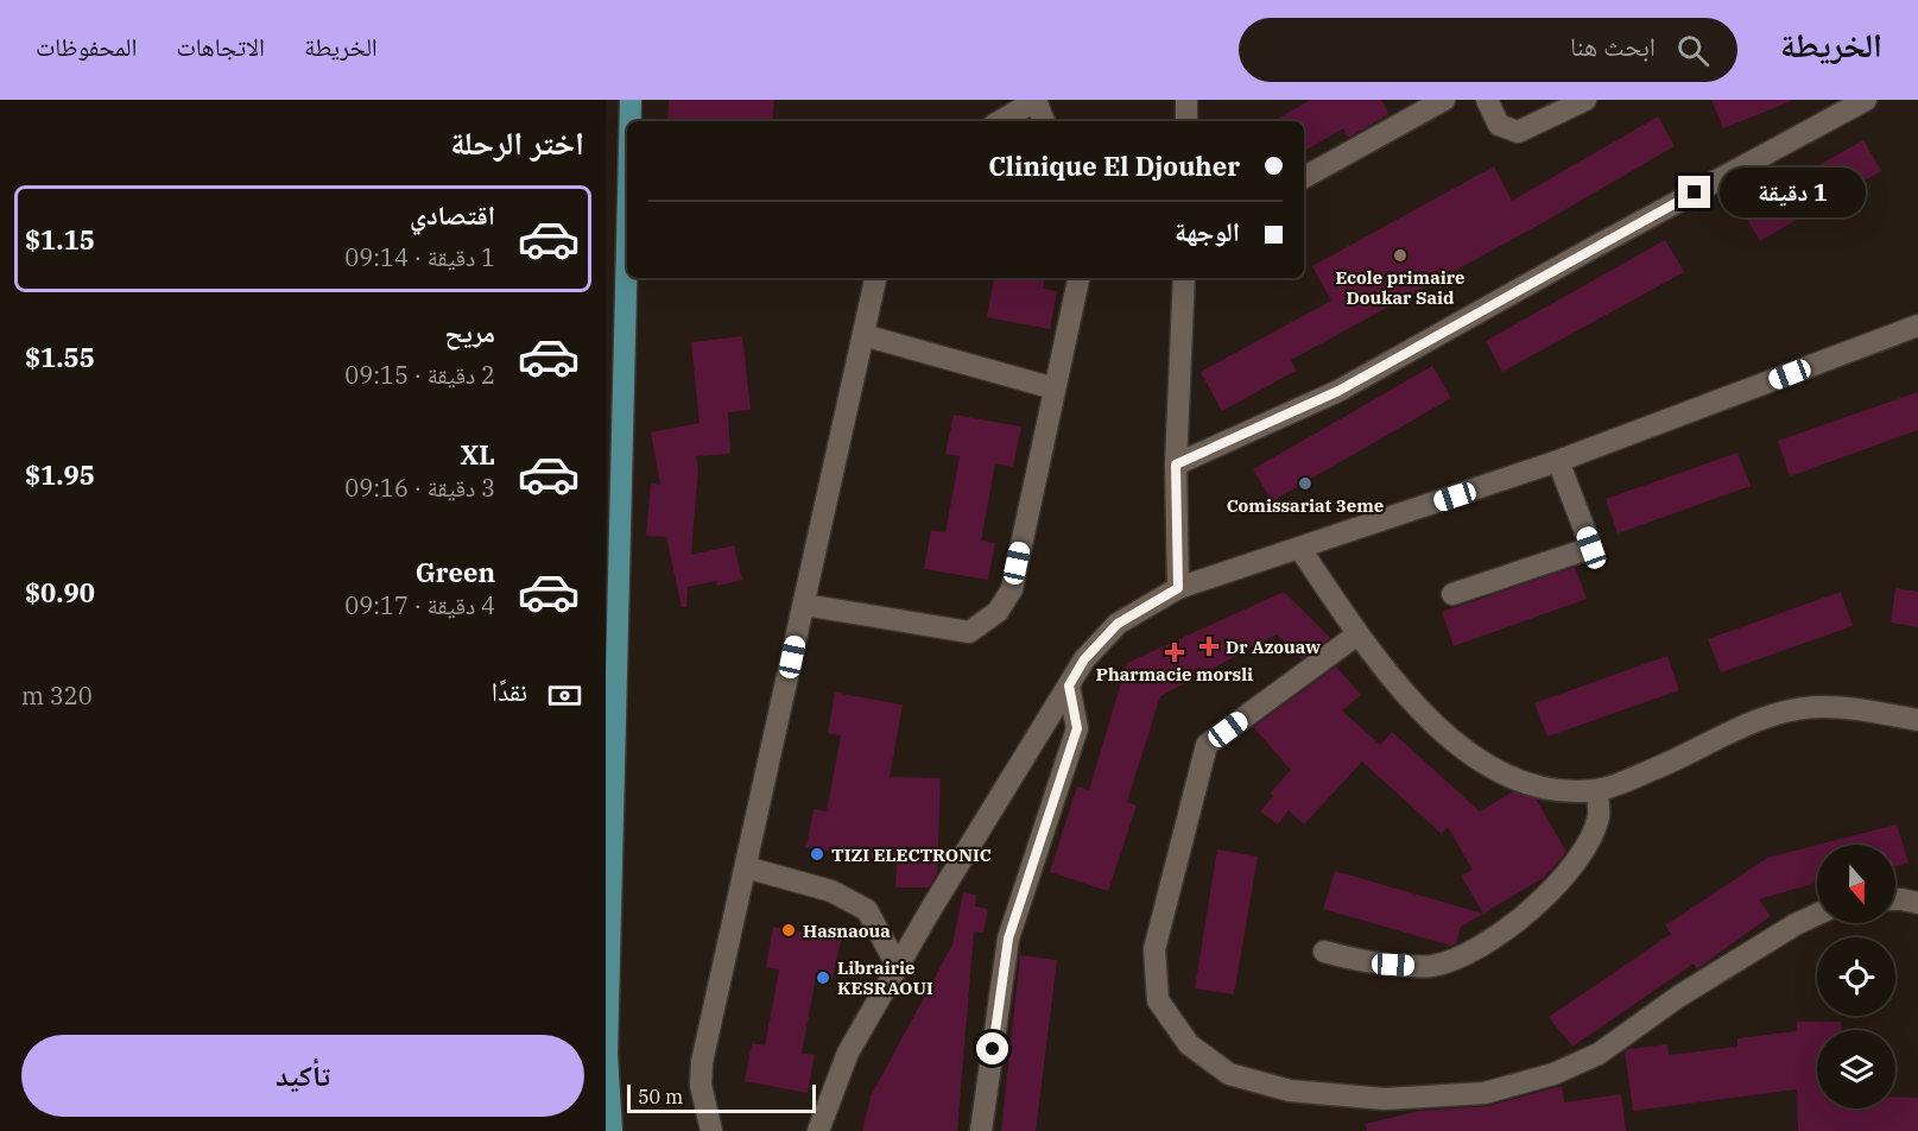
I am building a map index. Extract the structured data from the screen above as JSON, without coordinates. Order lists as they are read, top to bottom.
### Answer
{
  "places": {
    "other": [
      "Ecole primaire Doukar Said",
      "Comissariat 3eme",
      "TIZI ELECTRONIC",
      "Hasnaoua",
      "Librairie KESRAOUI"
    ],
    "health": ["Dr Azouaw", "Pharmacie morsli"]
  },
  "scale_bar": "50 m",
  "north": "bottom",
  "page": {
    "header": "الخريطة",
    "search": "ابحث هنا",
    "nav": ["الخريطة", "الاتجاهات", "المحفوظات"],
    "heading": "اختر الرحلة",
    "banner": ["Clinique El Djouher", "الوجهة"],
    "bubble": "1 دقيقة",
    "list": [
      {
        "name": "اقتصادي",
        "note": "1 دقيقة · 09:14",
        "value": "$1.15"
      },
      {
        "name": "مريح",
        "note": "2 دقيقة · 09:15",
        "value": "$1.55"
      },
      {
        "name": "XL",
        "note": "3 دقيقة · 09:16",
        "value": "$1.95"
      },
      {
        "name": "Green",
        "note": "4 دقيقة · 09:17",
        "value": "$0.90"
      }
    ],
    "pay": ["نقدًا", "320 m"],
    "buttons": "تأكيد",
    "scale": "50 m"
  }
}
